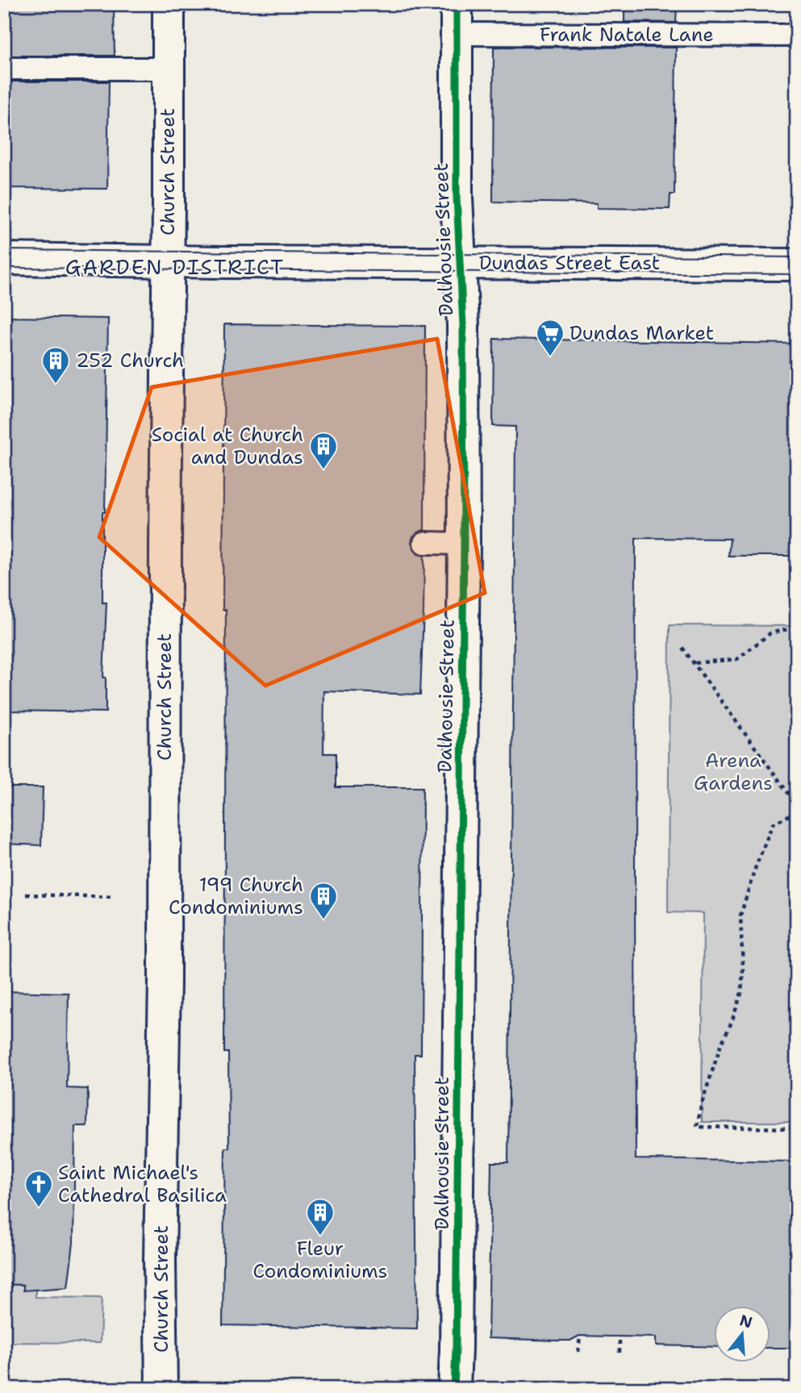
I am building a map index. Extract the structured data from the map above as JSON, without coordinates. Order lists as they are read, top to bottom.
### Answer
{
  "streets": {
    "main road": ["Church Street", "Dalhousie Street", "Dundas Street East"],
    "lane": ["Frank Natale Lane"]
  },
  "crossings": [
    ["Frank Natale Lane", "Dalhousie Street"],
    ["Church Street", "Dundas Street East"],
    ["Dalhousie Street", "Dundas Street East"]
  ],
  "districts": ["GARDEN DISTRICT"],
  "parks": ["Arena Gardens"],
  "places": {
    "supermarket": ["Dundas Market"],
    "building": [
      "252 Church",
      "Social at Church and Dundas",
      "199 Church Condominiums",
      "Fleur Condominiums"
    ],
    "church": ["Saint Michael's Cathedral Basilica"]
  },
  "north": "top"
}
